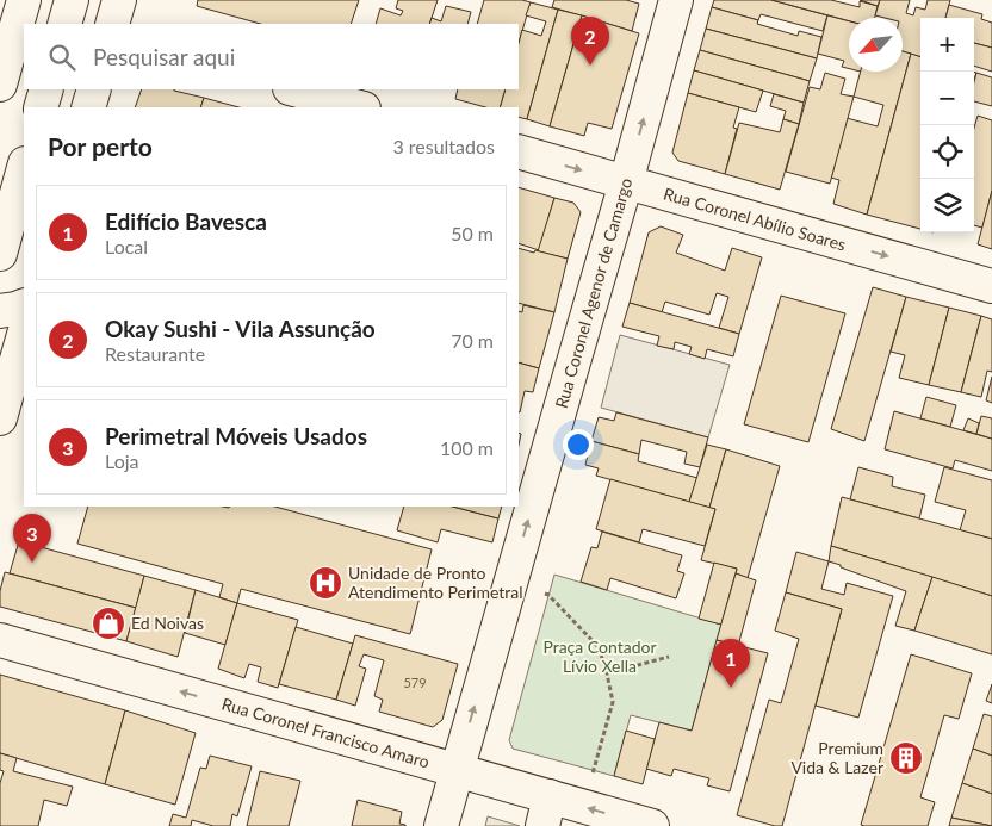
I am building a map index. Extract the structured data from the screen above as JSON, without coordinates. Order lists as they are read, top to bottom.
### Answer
{
  "streets": {
    "main road": ["Rua Coronel Abílio Soares", "Rua Coronel Agenor de Camargo", "Rua Coronel Francisco Amaro"]
  },
  "crossings": [
    ["Rua Coronel Abílio Soares", "Rua Coronel Agenor de Camargo"],
    ["Rua Coronel Agenor de Camargo", "Rua Coronel Francisco Amaro"]
  ],
  "one_way": ["Rua Coronel Abílio Soares", "Rua Coronel Agenor de Camargo", "Rua Coronel Francisco Amaro"],
  "parks": ["Praça Contador Lívio Xella"],
  "places": {
    "hospital": ["Unidade de Pronto Atendimento Perimetral"],
    "shop": ["Ed Noivas"],
    "building": ["Premium Vida & Lazer"]
  },
  "house_numbers": ["579"],
  "north": "bottom left",
  "page": {
    "pins": ["2", "3", "1"],
    "map_buttons": ["+", "−"],
    "search": "Pesquisar aqui",
    "heading": ["Por perto", "3 resultados"],
    "list": [
      {
        "mark": "1",
        "name": "Edifício Bavesca",
        "note": "Local",
        "value": "50 m"
      },
      {
        "mark": "2",
        "name": "Okay Sushi - Vila Assunção",
        "note": "Restaurante",
        "value": "70 m"
      },
      {
        "mark": "3",
        "name": "Perimetral Móveis Usados",
        "note": "Loja",
        "value": "100 m"
      }
    ]
  }
}
